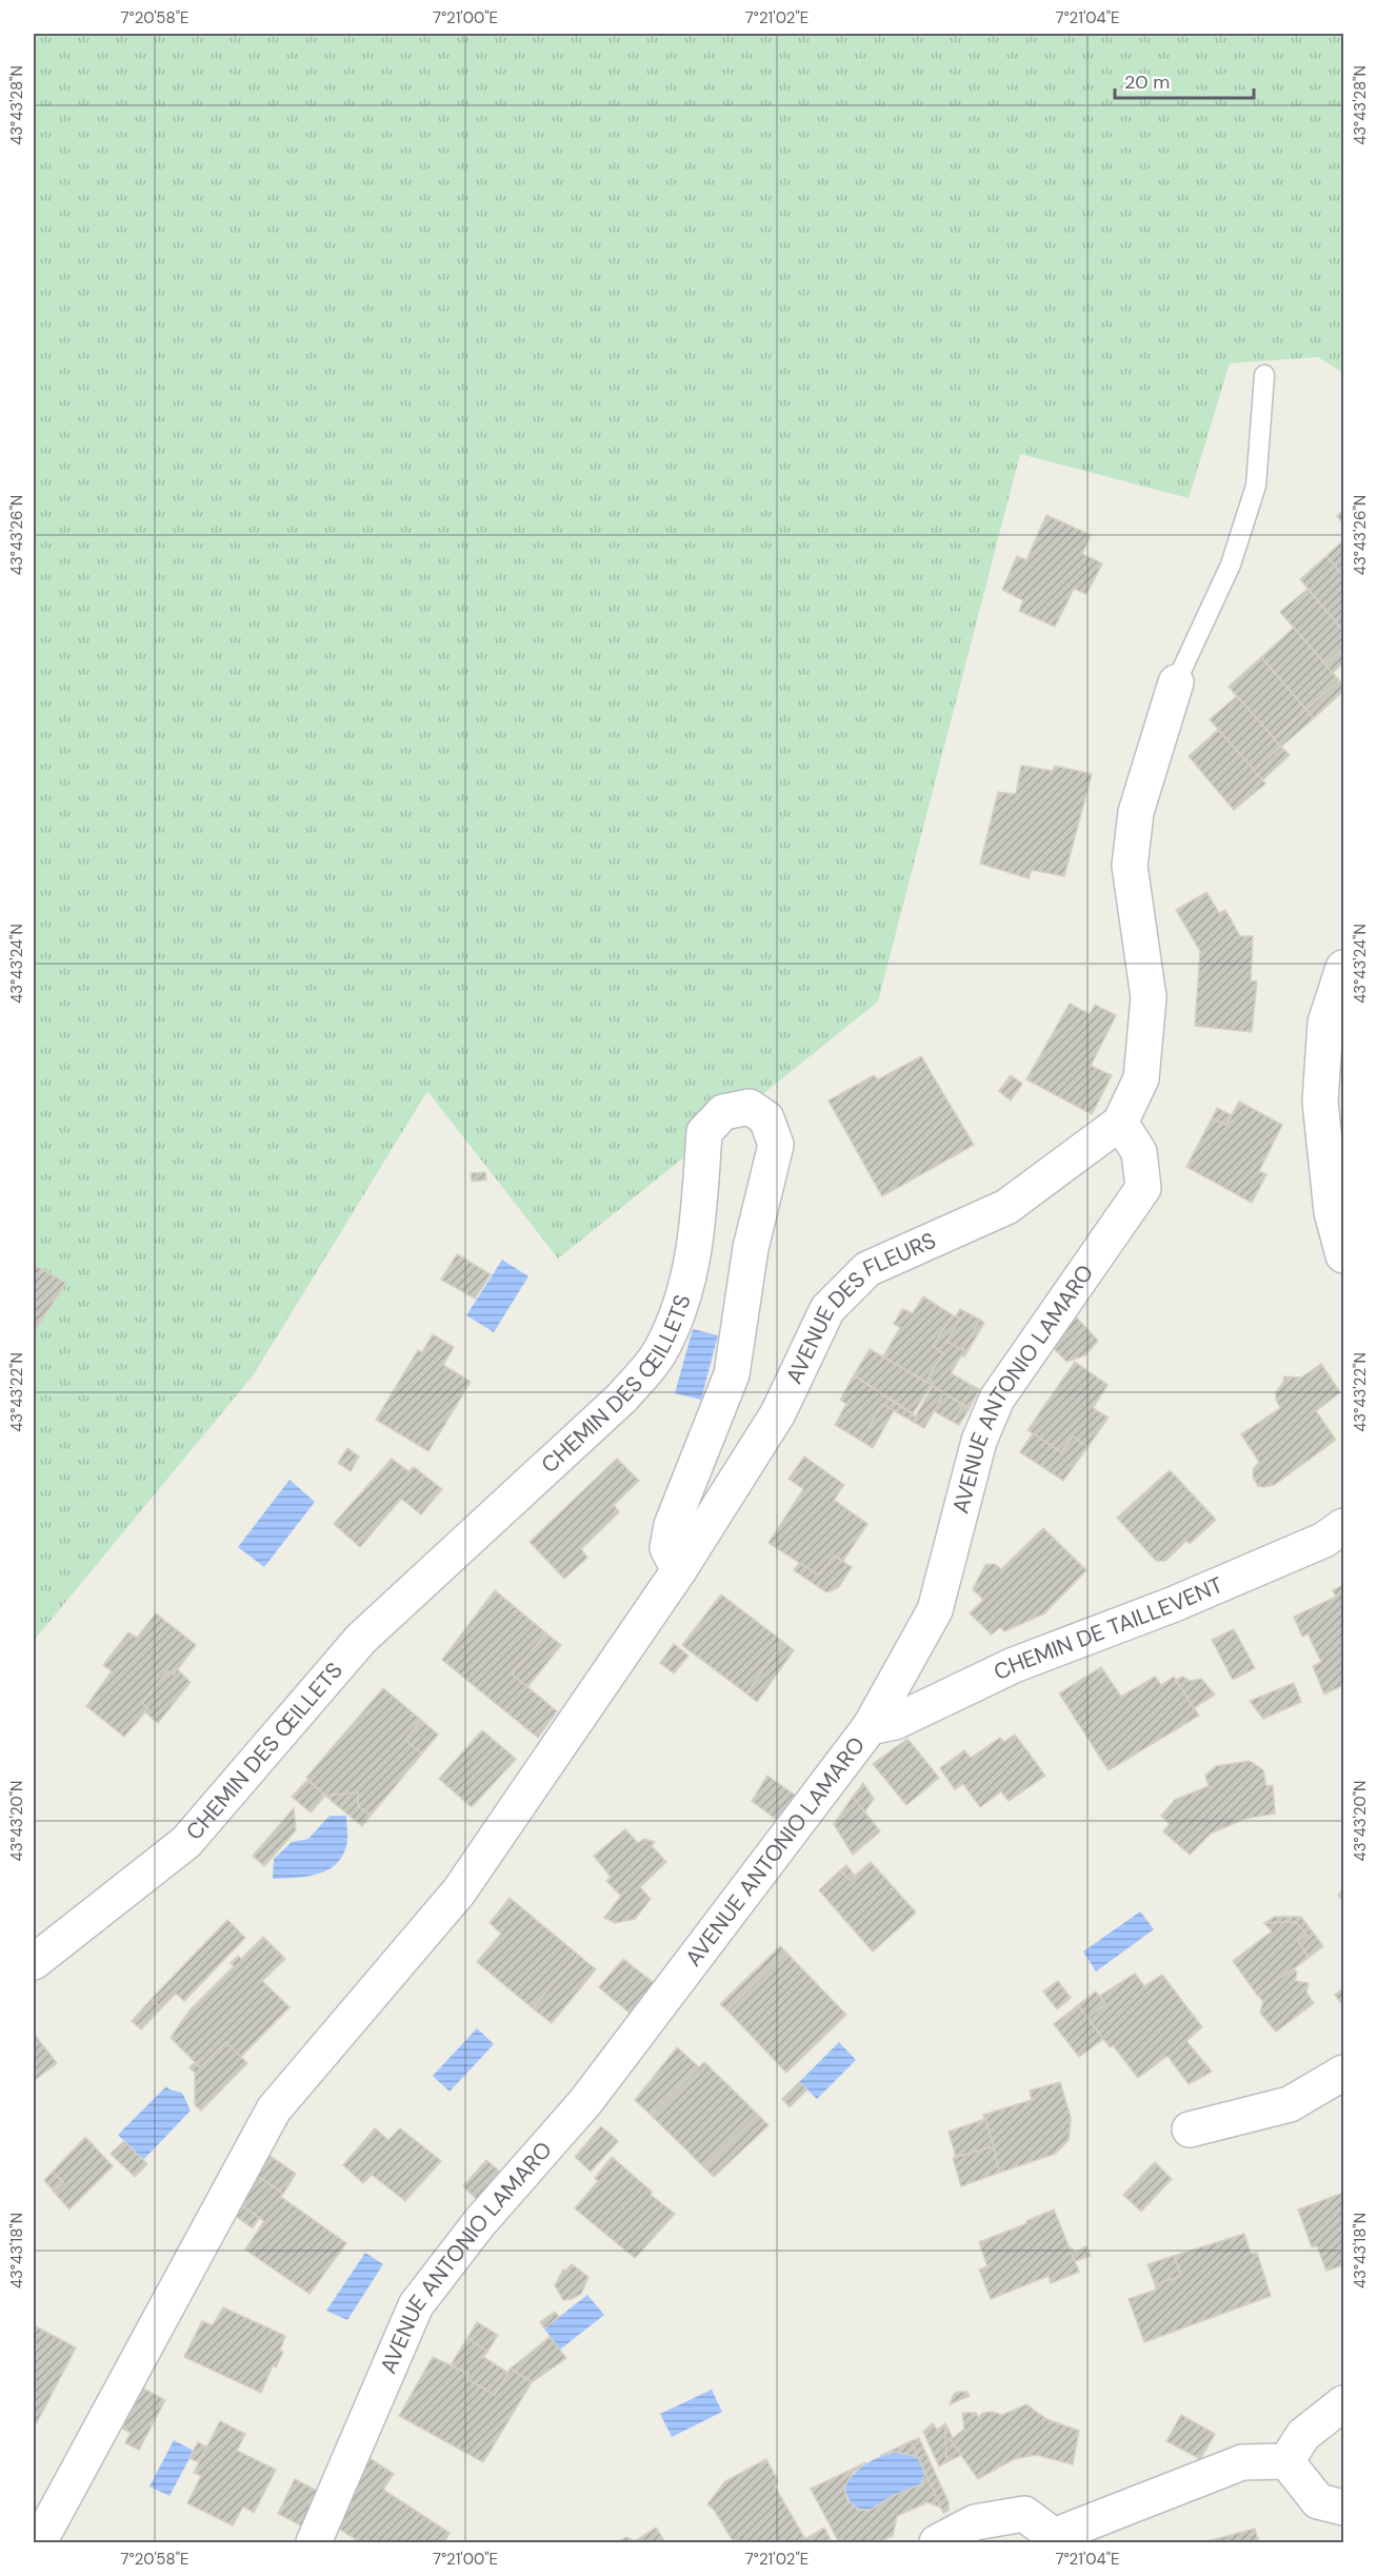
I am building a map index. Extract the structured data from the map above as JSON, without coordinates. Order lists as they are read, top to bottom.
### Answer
{
  "streets": {
    "street": [
      "AVENUE DES FLEURS",
      "CHEMIN DES ŒILLETS",
      "AVENUE ANTONIO LAMARO",
      "CHEMIN DE TAILLEVENT"
    ]
  },
  "crossings": [
    ["AVENUE DES FLEURS", "CHEMIN DES ŒILLETS"],
    ["AVENUE DES FLEURS", "AVENUE ANTONIO LAMARO"],
    ["AVENUE ANTONIO LAMARO", "CHEMIN DE TAILLEVENT"]
  ],
  "scale_bar": "20 m",
  "coordinates": [
    "7°20'58\"E",
    "7°21'00\"E",
    "7°21'02\"E",
    "7°21'04\"E",
    "43°43'28\"N",
    "43°43'26\"N",
    "43°43'24\"N",
    "43°43'22\"N",
    "43°43'20\"N",
    "43°43'18\"N"
  ]
}
